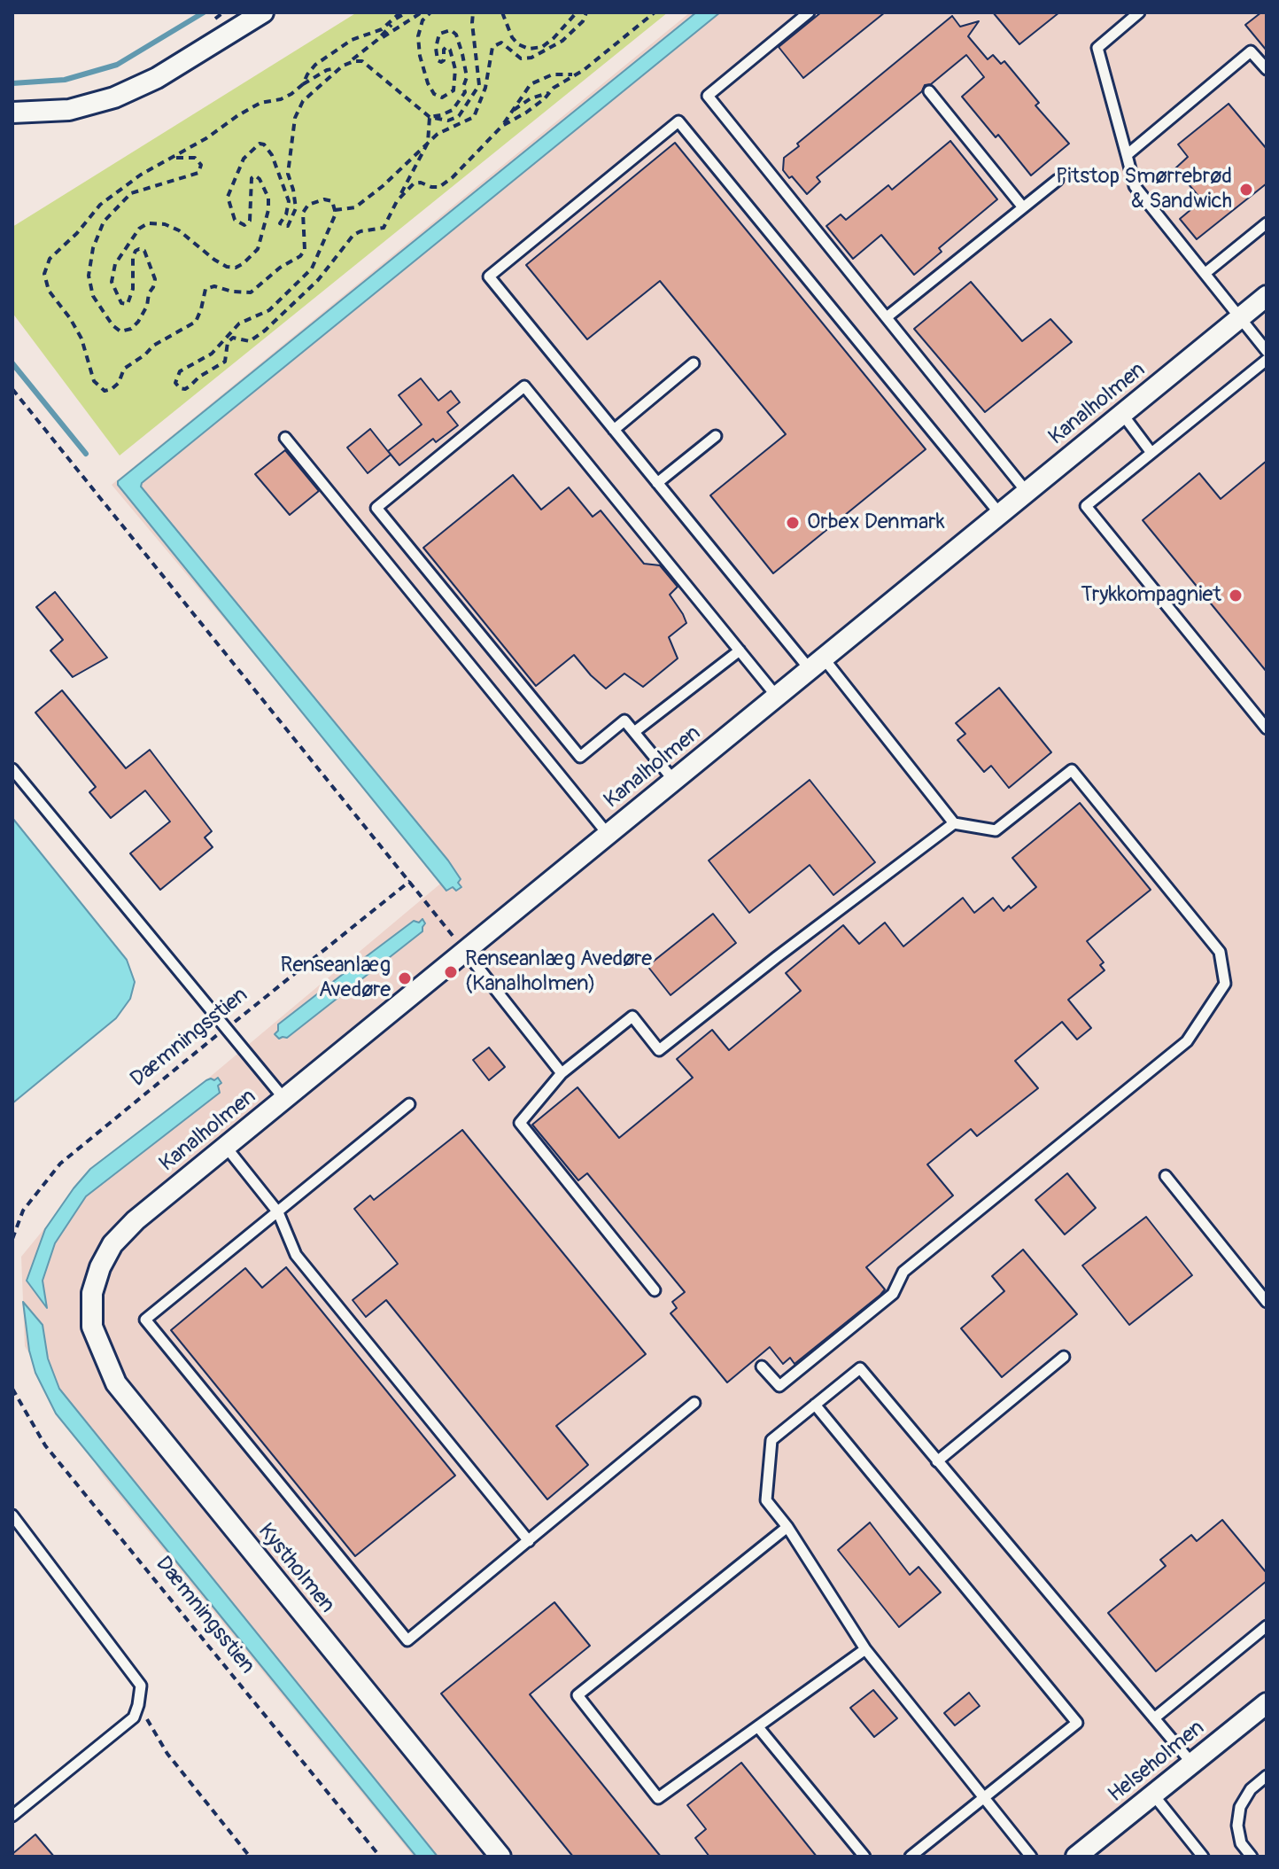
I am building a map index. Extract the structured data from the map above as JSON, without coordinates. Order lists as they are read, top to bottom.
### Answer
{
  "streets": {
    "street": ["Kanalholmen", "Kystholmen", "Helseholmen"],
    "path": ["Dæmningsstien"]
  },
  "crossings": [
    ["Kanalholmen", "Kystholmen"]
  ],
  "places": [
    "Pitstop Smørrebrød & Sandwich",
    "Orbex Denmark",
    "Trykkompagniet",
    "Renseanlæg Avedøre (Kanalholmen)",
    "Renseanlæg Avedøre"
  ]
}
